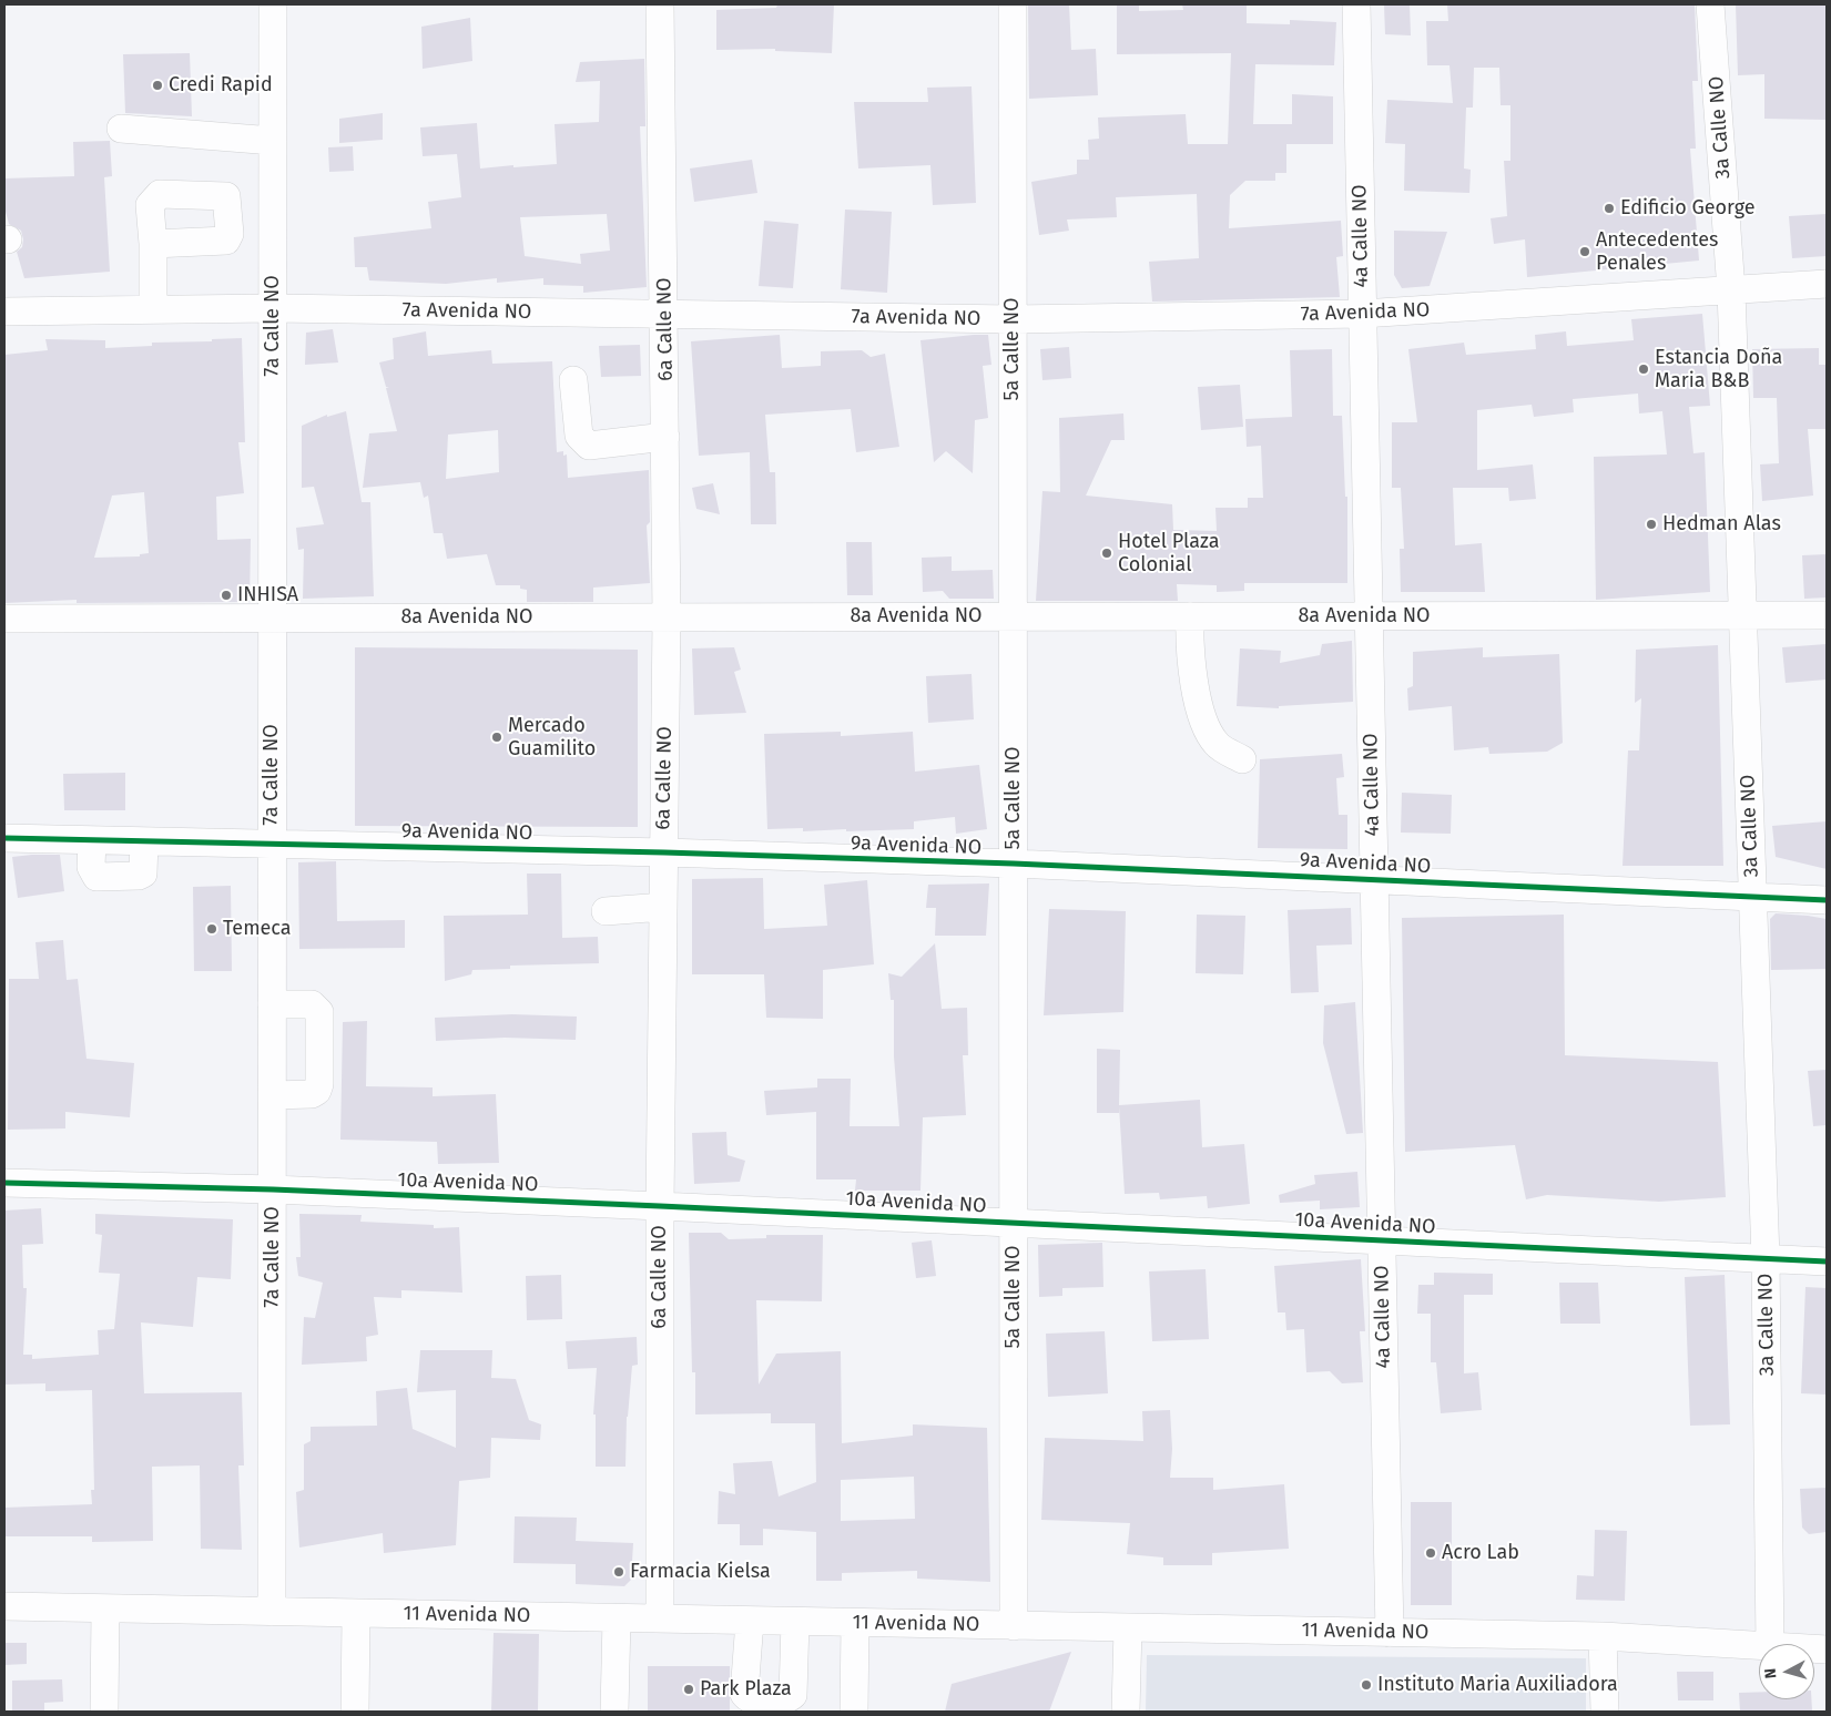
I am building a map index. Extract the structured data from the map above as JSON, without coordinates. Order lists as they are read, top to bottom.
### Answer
{
  "streets": {
    "street": [
      "3a Calle NO",
      "4a Calle NO",
      "7a Avenida NO",
      "7a Calle NO",
      "6a Calle NO",
      "5a Calle NO",
      "8a Avenida NO",
      "9a Avenida NO",
      "10a Avenida NO",
      "11 Avenida NO"
    ]
  },
  "crossings": [
    ["3a Calle NO", "7a Avenida NO"],
    ["3a Calle NO", "8a Avenida NO"],
    ["3a Calle NO", "9a Avenida NO"],
    ["3a Calle NO", "10a Avenida NO"],
    ["4a Calle NO", "7a Avenida NO"],
    ["4a Calle NO", "8a Avenida NO"],
    ["4a Calle NO", "9a Avenida NO"],
    ["4a Calle NO", "10a Avenida NO"],
    ["4a Calle NO", "11 Avenida NO"],
    ["7a Avenida NO", "7a Calle NO"],
    ["7a Avenida NO", "6a Calle NO"],
    ["7a Avenida NO", "5a Calle NO"],
    ["7a Calle NO", "8a Avenida NO"],
    ["7a Calle NO", "9a Avenida NO"],
    ["7a Calle NO", "10a Avenida NO"],
    ["7a Calle NO", "11 Avenida NO"],
    ["6a Calle NO", "8a Avenida NO"],
    ["6a Calle NO", "9a Avenida NO"],
    ["6a Calle NO", "10a Avenida NO"],
    ["6a Calle NO", "11 Avenida NO"],
    ["5a Calle NO", "8a Avenida NO"],
    ["5a Calle NO", "9a Avenida NO"],
    ["5a Calle NO", "10a Avenida NO"],
    ["5a Calle NO", "11 Avenida NO"]
  ],
  "places": [
    "Credi Rapid",
    "Edificio George",
    "Antecedentes Penales",
    "Estancia Doña Maria B&B",
    "Hedman Alas",
    "Hotel Plaza Colonial",
    "INHISA",
    "Mercado Guamilito",
    "Temeca",
    "Acro Lab",
    "Farmacia Kielsa",
    "Instituto Maria Auxiliadora",
    "Park Plaza"
  ],
  "north": "left"
}
